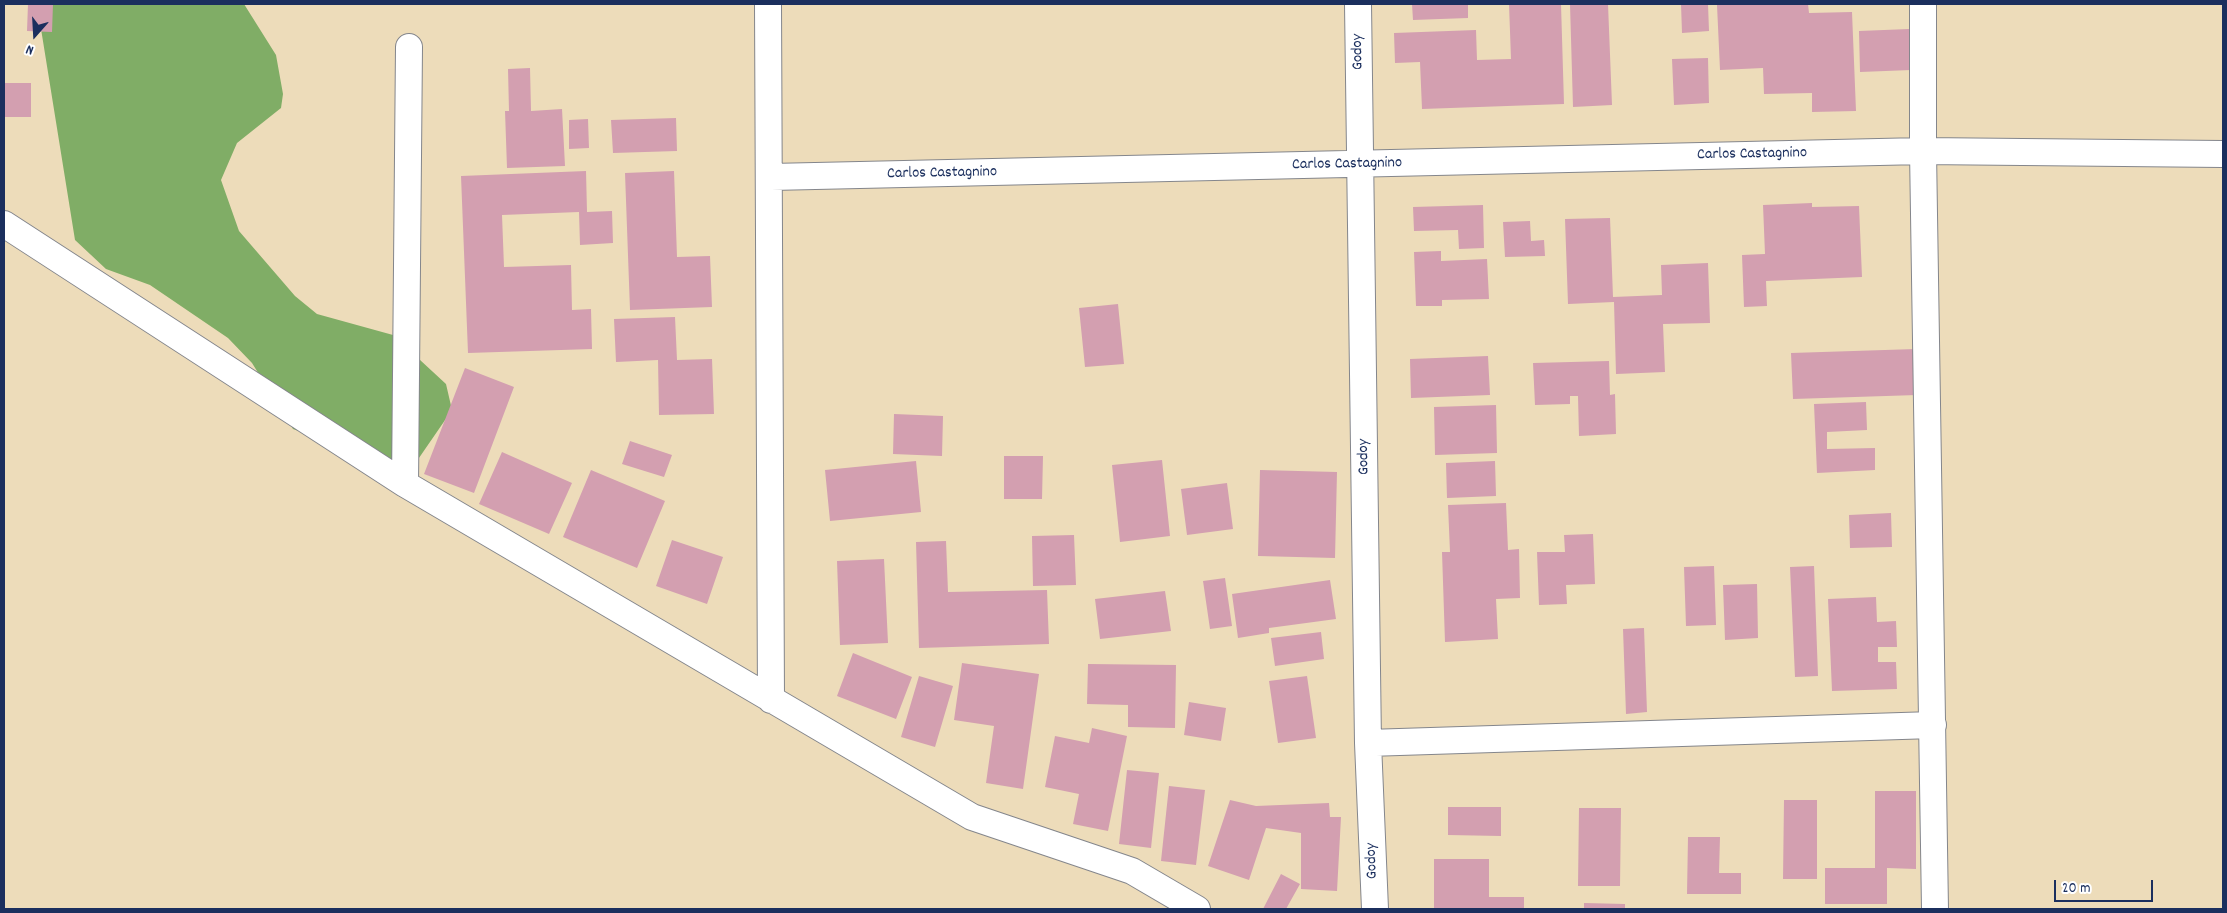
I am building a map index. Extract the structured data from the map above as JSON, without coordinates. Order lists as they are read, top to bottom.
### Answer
{
  "streets": {
    "street": ["Godoy", "Carlos Castagnino"]
  },
  "crossings": [
    ["Godoy", "Carlos Castagnino"]
  ],
  "scale_bar": "20 m",
  "north": "bottom"
}
